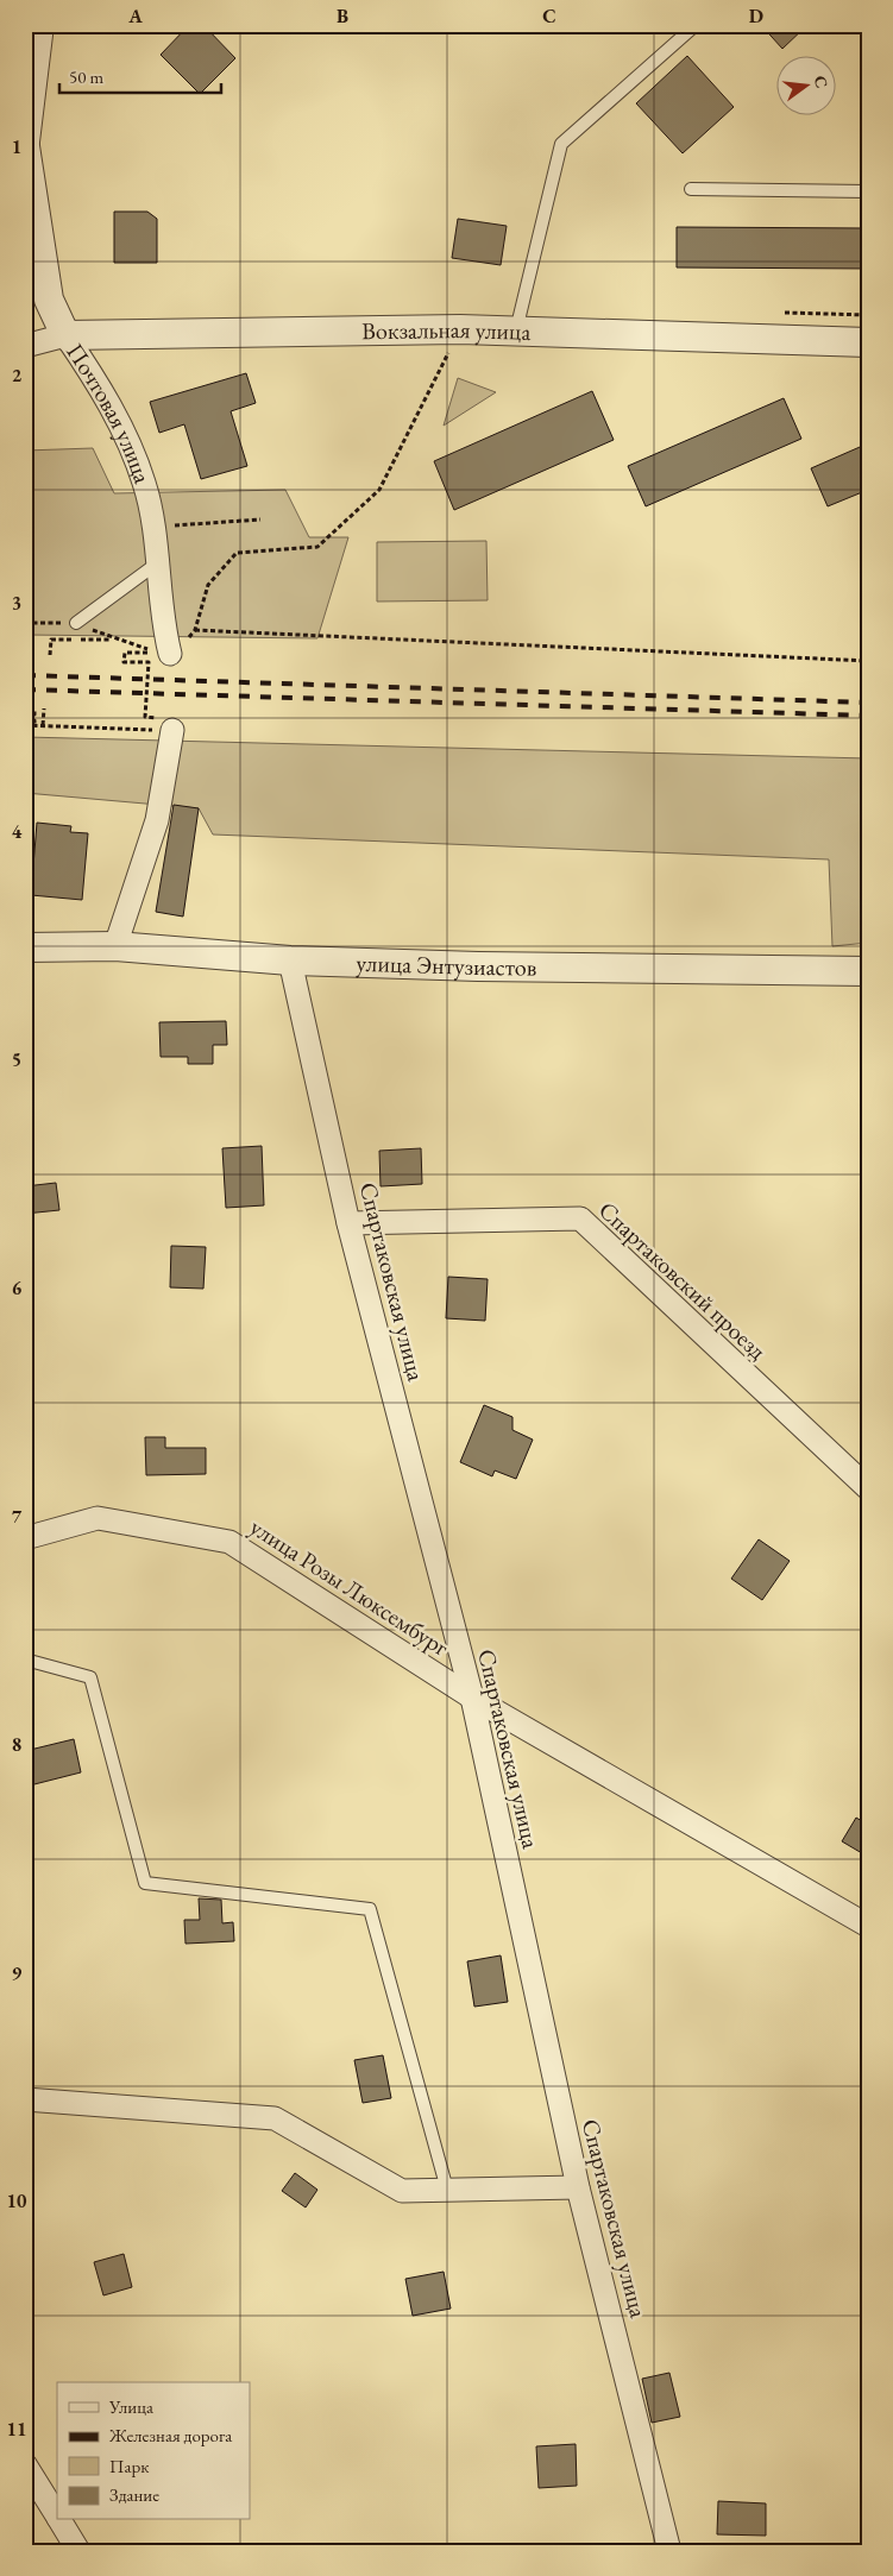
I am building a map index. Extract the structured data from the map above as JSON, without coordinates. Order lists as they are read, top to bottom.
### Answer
{
  "streets": {
    "street": [
      "Вокзальная улица",
      "Почтовая улица",
      "улица Энтузиастов",
      "Спартаковский проезд",
      "Спартаковская улица",
      "улица Розы Люксембург"
    ]
  },
  "crossings": [
    ["Вокзальная улица", "Почтовая улица"],
    ["улица Энтузиастов", "Спартаковская улица"],
    ["Спартаковский проезд", "Спартаковская улица"],
    ["Спартаковская улица", "улица Розы Люксембург"]
  ],
  "legend": [
    "Улица",
    "Железная дорога",
    "Парк",
    "Здание"
  ],
  "scale_bar": "50 m",
  "north": "right",
  "grid": {
    "columns": [
      "A",
      "B",
      "C",
      "D"
    ],
    "rows": [
      "1",
      "2",
      "3",
      "4",
      "5",
      "6",
      "7",
      "8",
      "9",
      "10",
      "11"
    ]
  }
}
